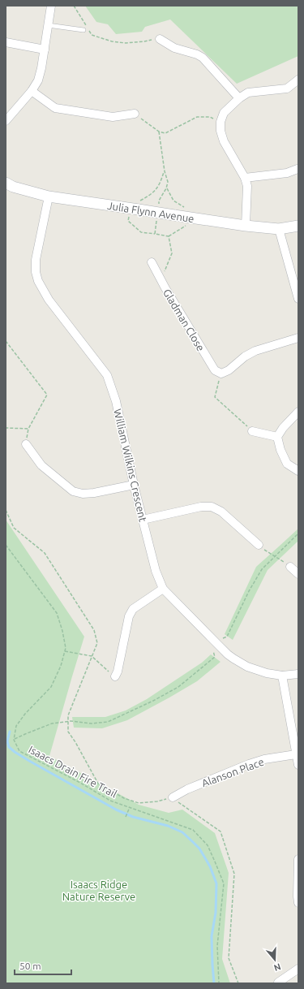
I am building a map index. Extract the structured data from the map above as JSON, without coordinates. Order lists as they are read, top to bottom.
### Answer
{
  "streets": {
    "street": [
      "Julia Flynn Avenue",
      "Gladman Close",
      "William Wilkins Crescent",
      "Alanson Place"
    ],
    "path": ["Isaacs Drain Fire Trail"]
  },
  "crossings": [
    ["Julia Flynn Avenue", "William Wilkins Crescent"]
  ],
  "parks": ["Isaacs Ridge Nature Reserve"],
  "scale_bar": "50 m",
  "north": "bottom"
}
